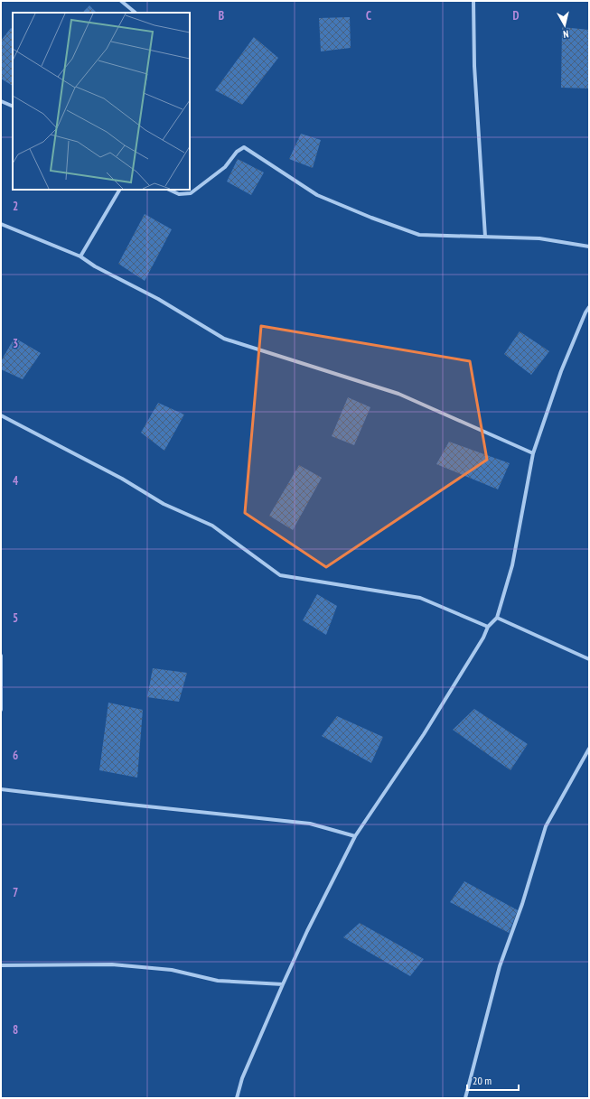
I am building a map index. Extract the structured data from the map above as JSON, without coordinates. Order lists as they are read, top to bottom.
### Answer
{
  "scale_bar": "20 m",
  "north": "bottom",
  "grid": {
    "columns": ["B", "C", "D"],
    "rows": [
      "2",
      "3",
      "4",
      "5",
      "6",
      "7",
      "8"
    ]
  }
}
